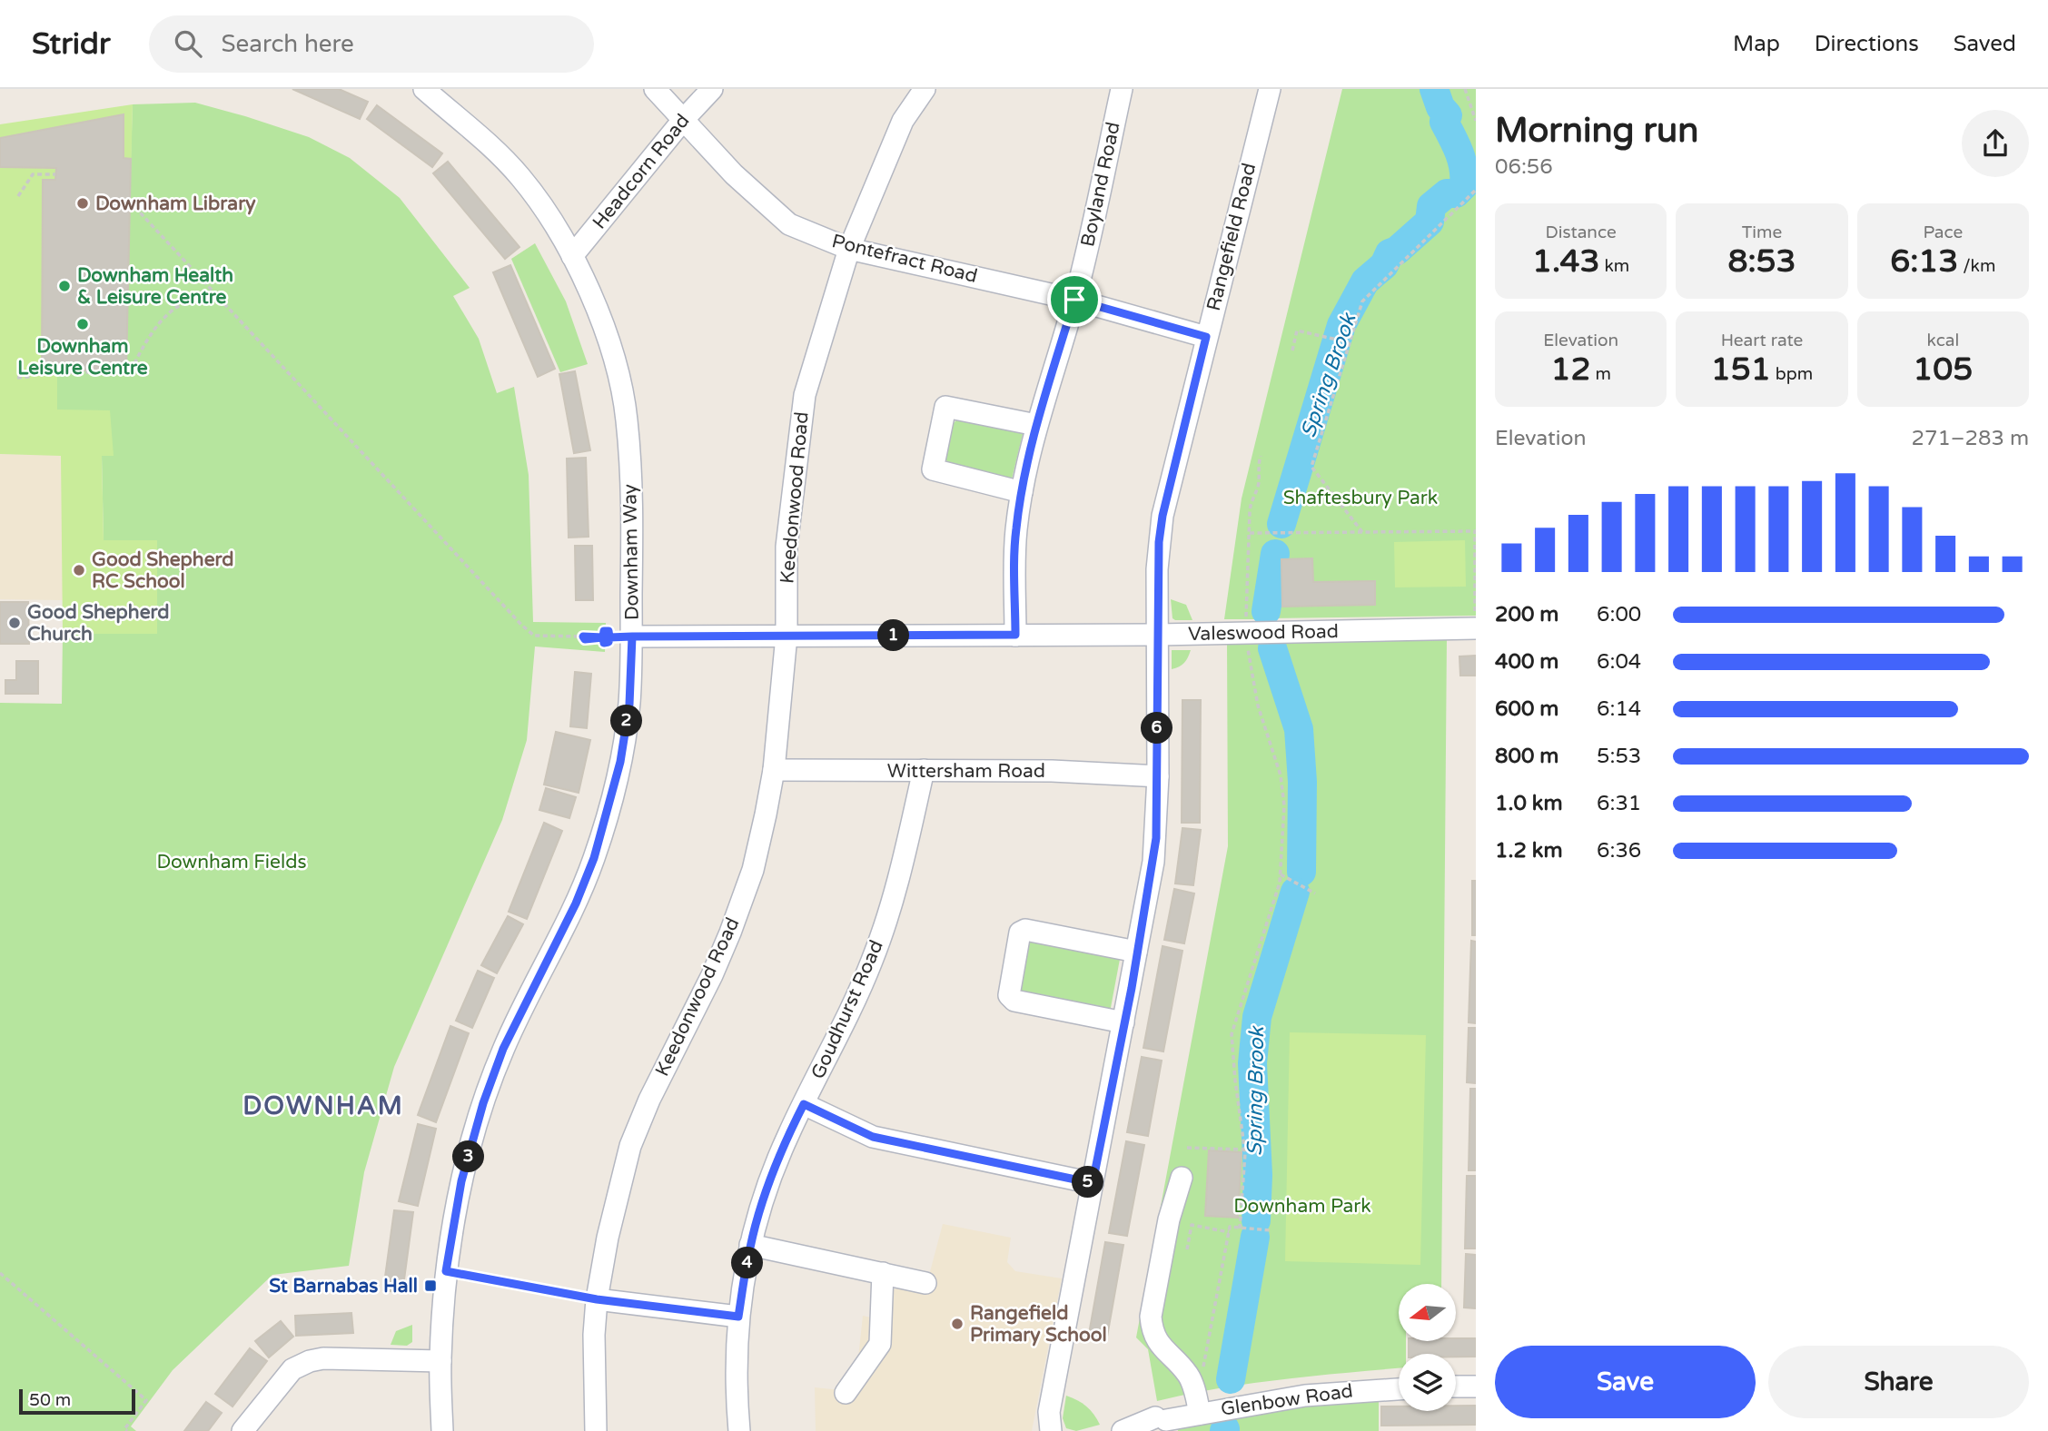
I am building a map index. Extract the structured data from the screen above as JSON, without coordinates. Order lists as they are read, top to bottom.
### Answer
{
  "streets": {
    "street": [
      "Headcorn Road",
      "Boyland Road",
      "Rangefield Road",
      "Pontefract Road",
      "Keedonwood Road",
      "Downham Way",
      "Valeswood Road",
      "Wittersham Road",
      "Goudhurst Road",
      "Glenbow Road"
    ]
  },
  "crossings": [
    ["Headcorn Road", "Pontefract Road"],
    ["Headcorn Road", "Downham Way"],
    ["Boyland Road", "Pontefract Road"],
    ["Boyland Road", "Valeswood Road"],
    ["Rangefield Road", "Pontefract Road"],
    ["Rangefield Road", "Valeswood Road"],
    ["Rangefield Road", "Wittersham Road"],
    ["Pontefract Road", "Keedonwood Road"],
    ["Keedonwood Road", "Valeswood Road"],
    ["Keedonwood Road", "Wittersham Road"],
    ["Downham Way", "Valeswood Road"],
    ["Wittersham Road", "Goudhurst Road"]
  ],
  "districts": ["DOWNHAM"],
  "water": ["Spring Brook"],
  "parks": ["Shaftesbury Park", "Downham Fields", "Downham Park"],
  "places": {
    "other": [
      "Downham Library",
      "Downham Health & Leisure Centre",
      "Downham Leisure Centre",
      "Good Shepherd RC School",
      "Good Shepherd Church",
      "Rangefield Primary School"
    ],
    "transit": ["St Barnabas Hall"]
  },
  "scale_bar": "50 m",
  "north": "left",
  "page": {
    "header": "Stridr",
    "search": "Search here",
    "nav": ["Map", "Directions", "Saved"],
    "heading": ["Morning run", "06:56"],
    "stats": [
      ["Distance", "1.43 km"],
      ["Time", "8:53"],
      ["Pace", "6:13 /km"],
      ["Elevation", "12 m"],
      ["Heart rate", "151 bpm"],
      ["kcal", "105"]
    ],
    "chart": ["Elevation", "271–283 m"],
    "list": [
      {
        "name": "200 m",
        "note": "6:00"
      },
      {
        "name": "400 m",
        "note": "6:04"
      },
      {
        "name": "600 m",
        "note": "6:14"
      },
      {
        "name": "800 m",
        "note": "5:53"
      },
      {
        "name": "1.0 km",
        "note": "6:31"
      },
      {
        "name": "1.2 km",
        "note": "6:36"
      }
    ],
    "pins": [
      "1",
      "2",
      "6",
      "3",
      "5",
      "4"
    ],
    "buttons": ["Save", "Share"],
    "scale": "50 m"
  }
}
